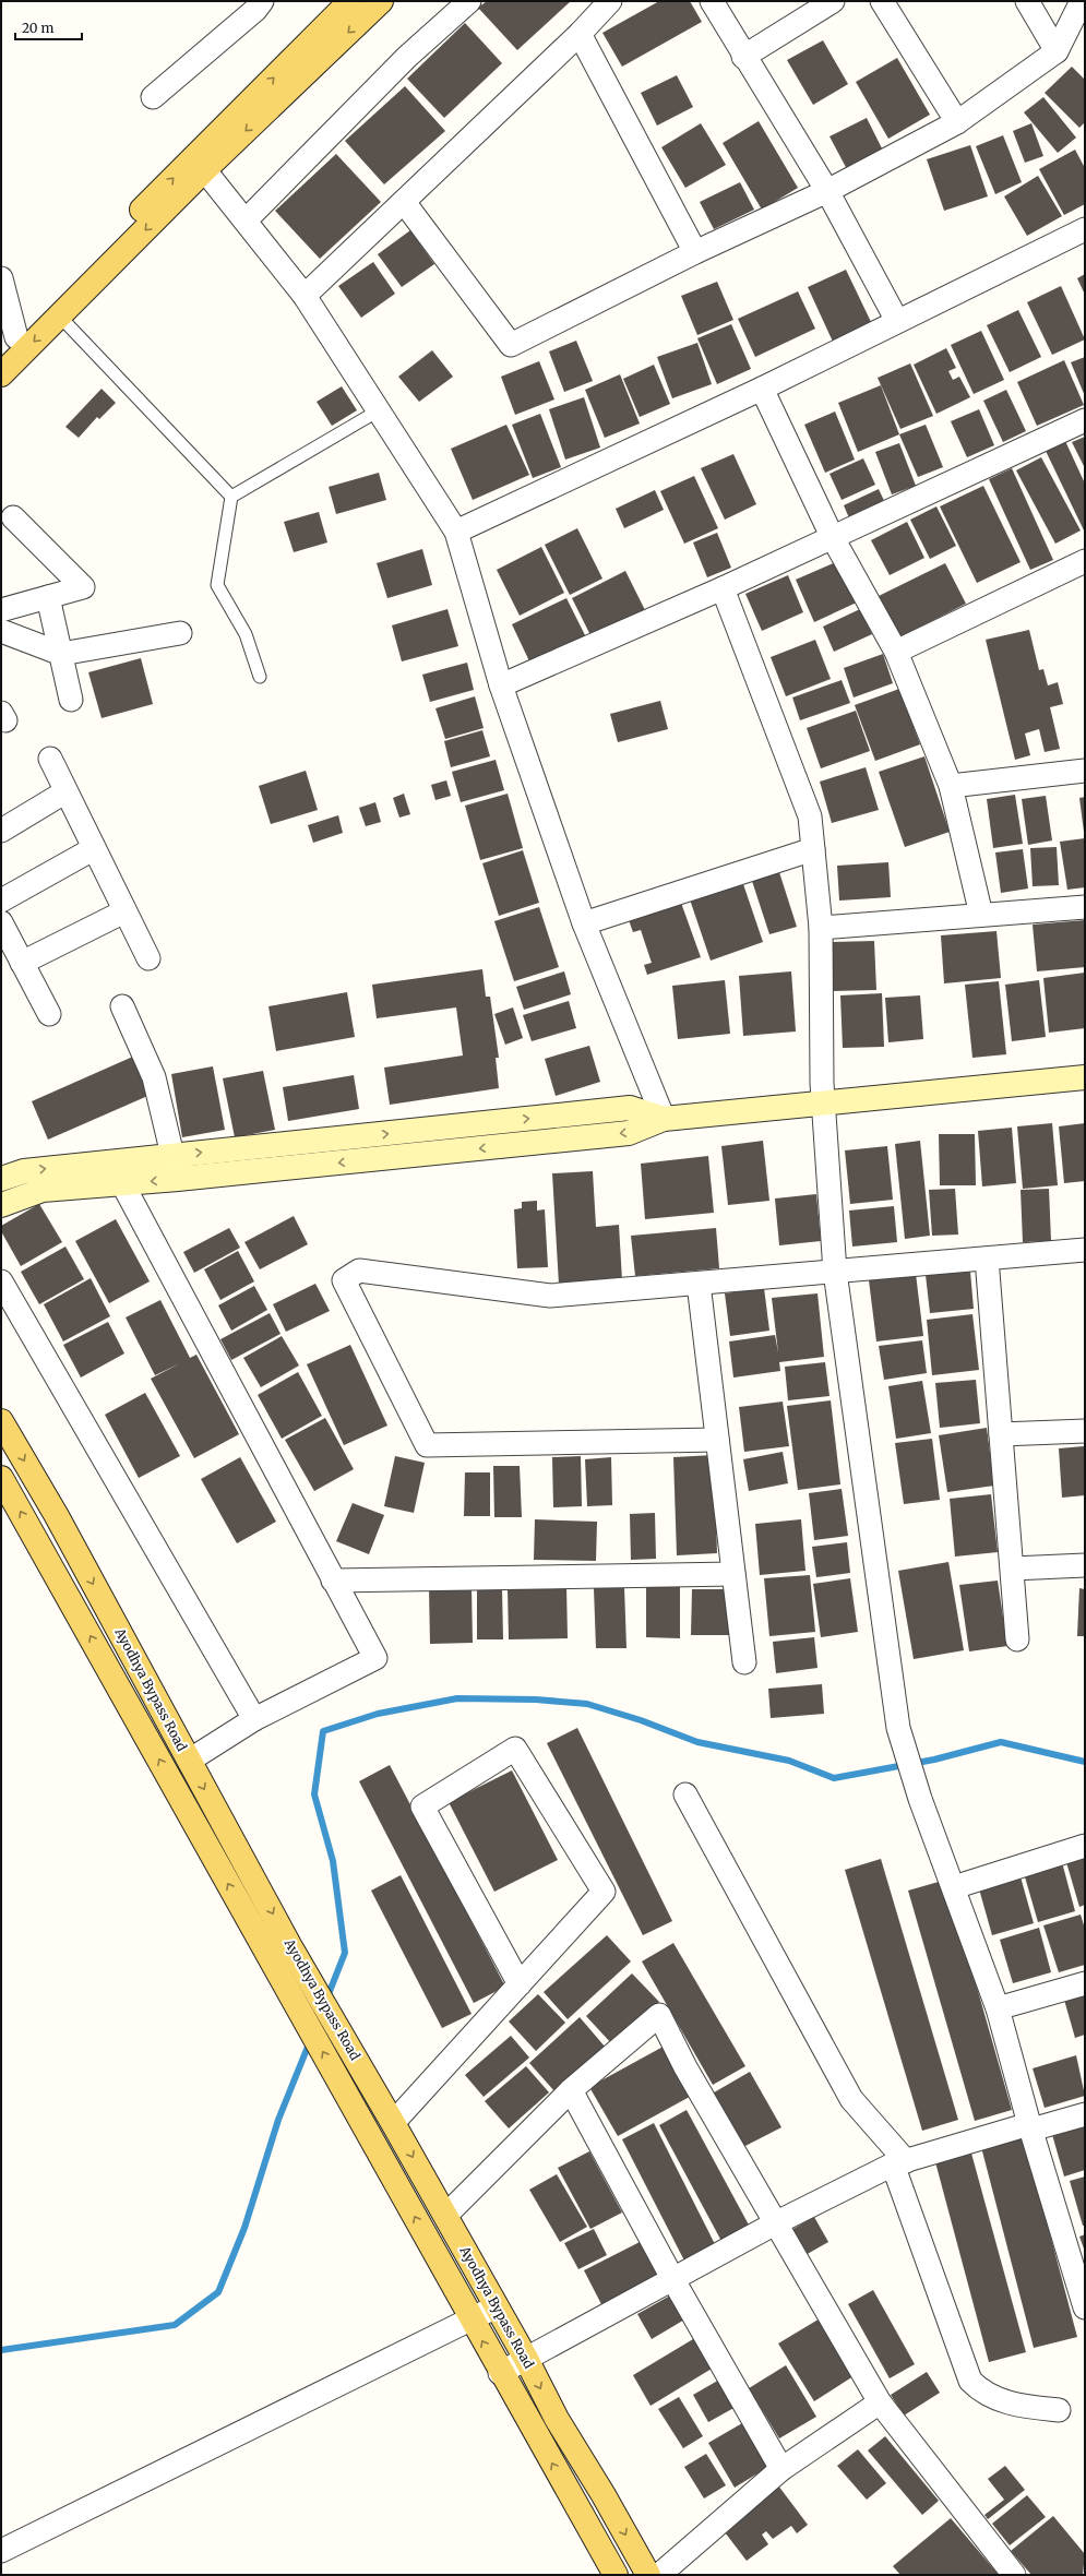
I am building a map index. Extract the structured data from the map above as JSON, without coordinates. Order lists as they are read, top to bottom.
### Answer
{
  "streets": {
    "main road": ["Ayodhya Bypass Road"]
  },
  "scale_bar": "20 m"
}
